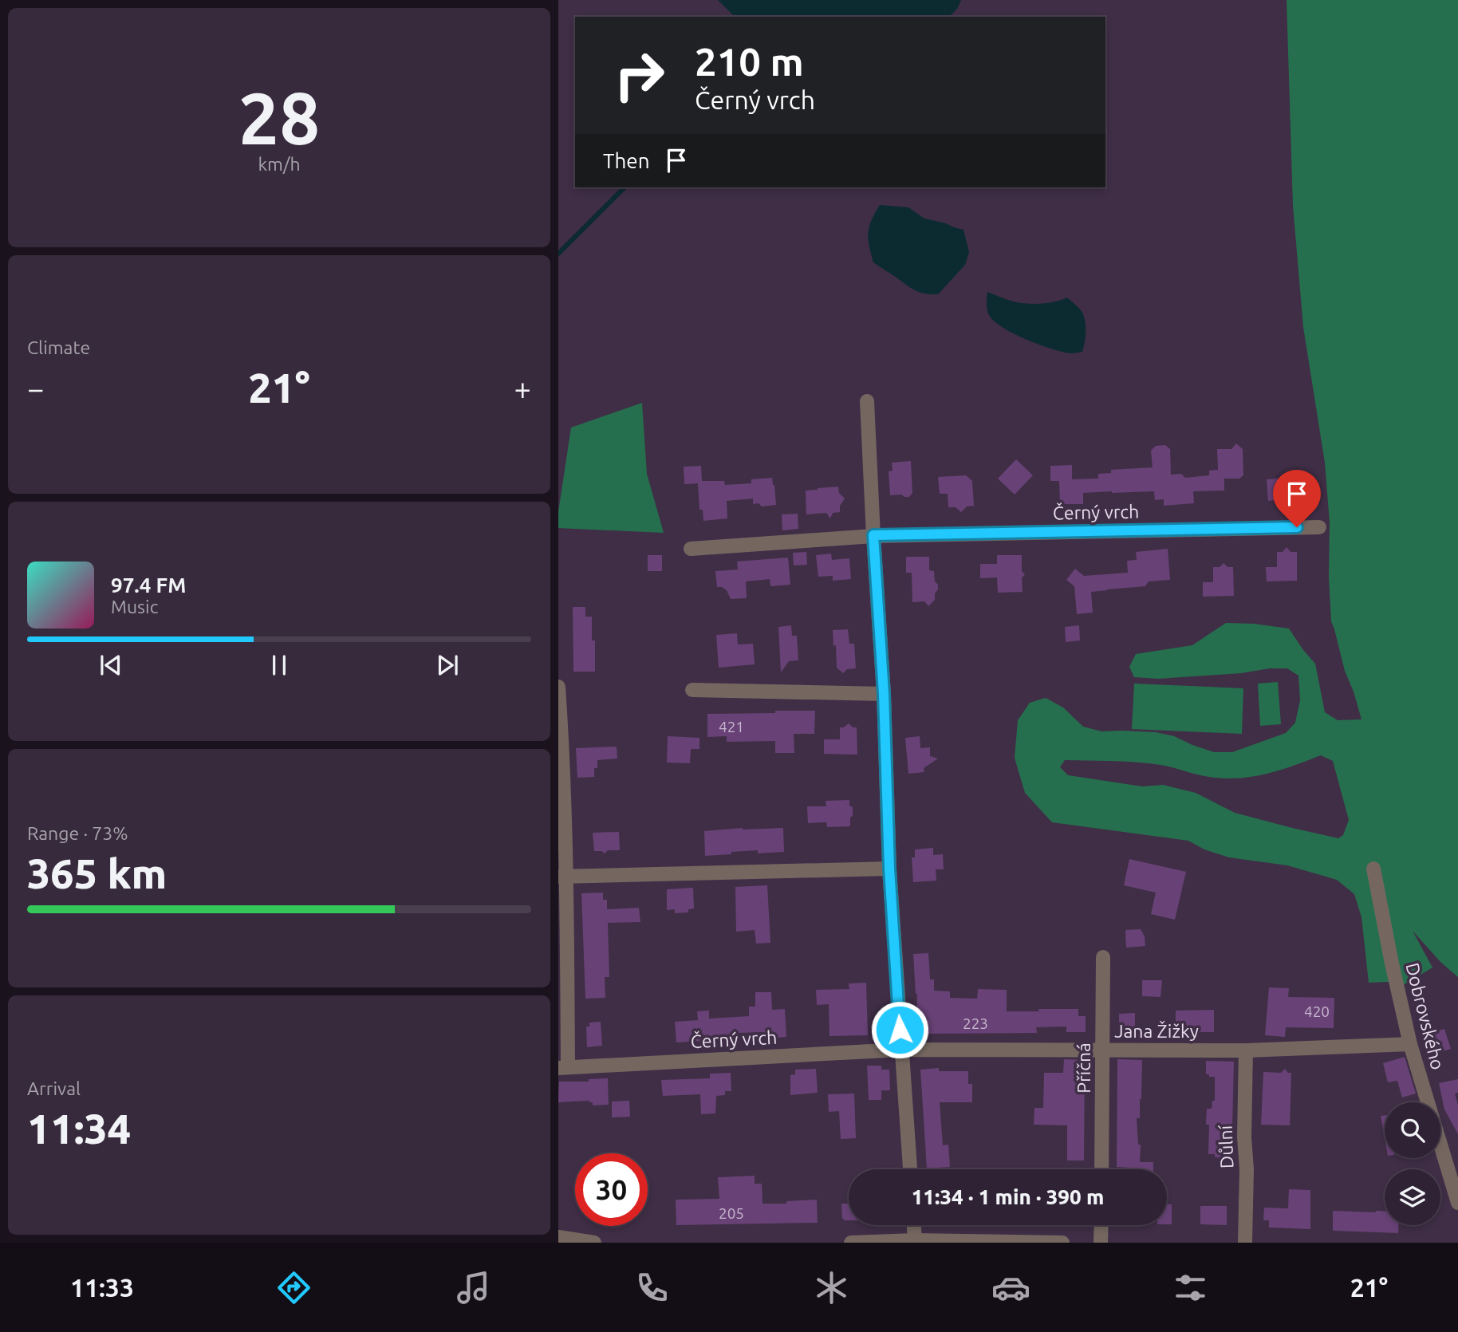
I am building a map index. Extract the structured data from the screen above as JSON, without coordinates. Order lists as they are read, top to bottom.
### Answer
{
  "streets": {
    "street": [
      "Černý vrch",
      "Dobrovského",
      "Jana Žižky",
      "Příčná",
      "Důlní"
    ]
  },
  "crossings": [
    ["Černý vrch", "Jana Žižky"],
    ["Dobrovského", "Jana Žižky"],
    ["Jana Žižky", "Příčná"],
    ["Jana Žižky", "Důlní"]
  ],
  "house_numbers": [
    "421",
    "420",
    "223",
    "205"
  ],
  "page": {
    "tile": [
      ["28", "km/h"],
      "Climate",
      ["Range · 73%", "365 km"],
      ["Arrival", "11:34"]
    ],
    "turn": ["210 m", "Černý vrch"],
    "then": "Then",
    "heat": ["−", "21°", "+"],
    "song": ["97.4 FM", "Music"],
    "limit": "30",
    "trip": "11:34 · 1 min · 390 m",
    "tabs": ["11:33", "21°"]
  }
}
